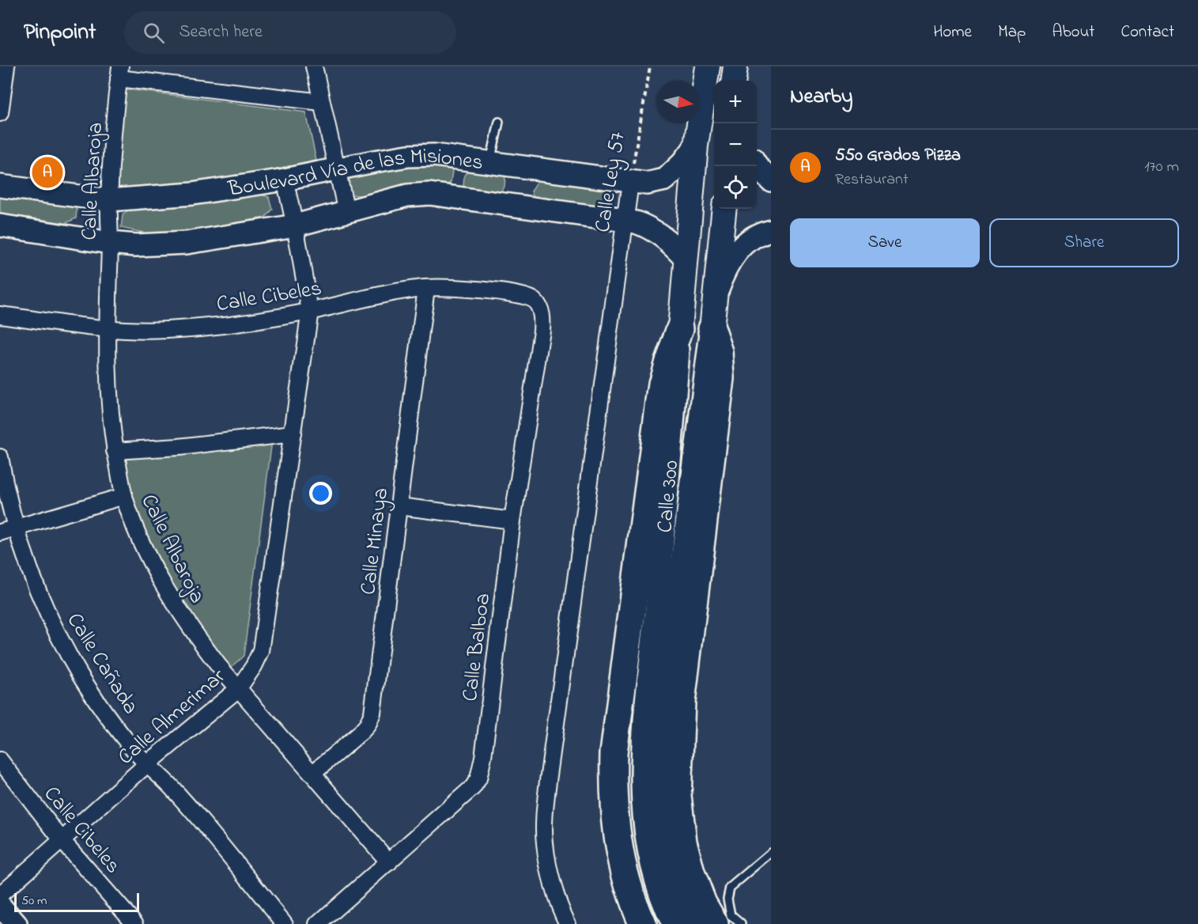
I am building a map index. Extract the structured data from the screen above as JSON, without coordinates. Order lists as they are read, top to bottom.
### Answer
{
  "streets": {
    "main road": ["Calle 300"],
    "street": [
      "Boulevard Vía de las Misiones",
      "Calle Albaroja",
      "Calle Ley 57",
      "Calle Cibeles",
      "Calle Minaya",
      "Calle Balboa",
      "Calle Cañada",
      "Calle Almerimar"
    ]
  },
  "crossings": [
    ["Boulevard Vía de las Misiones", "Calle Albaroja"],
    ["Boulevard Vía de las Misiones", "Calle Ley 57"],
    ["Boulevard Vía de las Misiones", "Calle 300"],
    ["Boulevard Vía de las Misiones", "Calle Almerimar"],
    ["Calle Albaroja", "Calle Cibeles"],
    ["Calle Albaroja", "Calle Minaya"],
    ["Calle Albaroja", "Calle Balboa"],
    ["Calle Albaroja", "Calle Almerimar"],
    ["Calle Cibeles", "Calle Minaya"],
    ["Calle Cibeles", "Calle Balboa"],
    ["Calle Cibeles", "Calle Almerimar"],
    ["Calle Cañada", "Calle Almerimar"]
  ],
  "scale_bar": "50 m",
  "north": "right",
  "page": {
    "header": "Pinpoint",
    "search": "Search here",
    "nav": [
      "Home",
      "Map",
      "About",
      "Contact"
    ],
    "heading": "Nearby",
    "map_buttons": ["+", "−"],
    "list": [
      {
        "mark": "A",
        "name": "550 Grados Pizza",
        "note": "Restaurant",
        "value": "170 m"
      }
    ],
    "pins": "A",
    "buttons": ["Save", "Share"],
    "scale": "50 m"
  }
}
